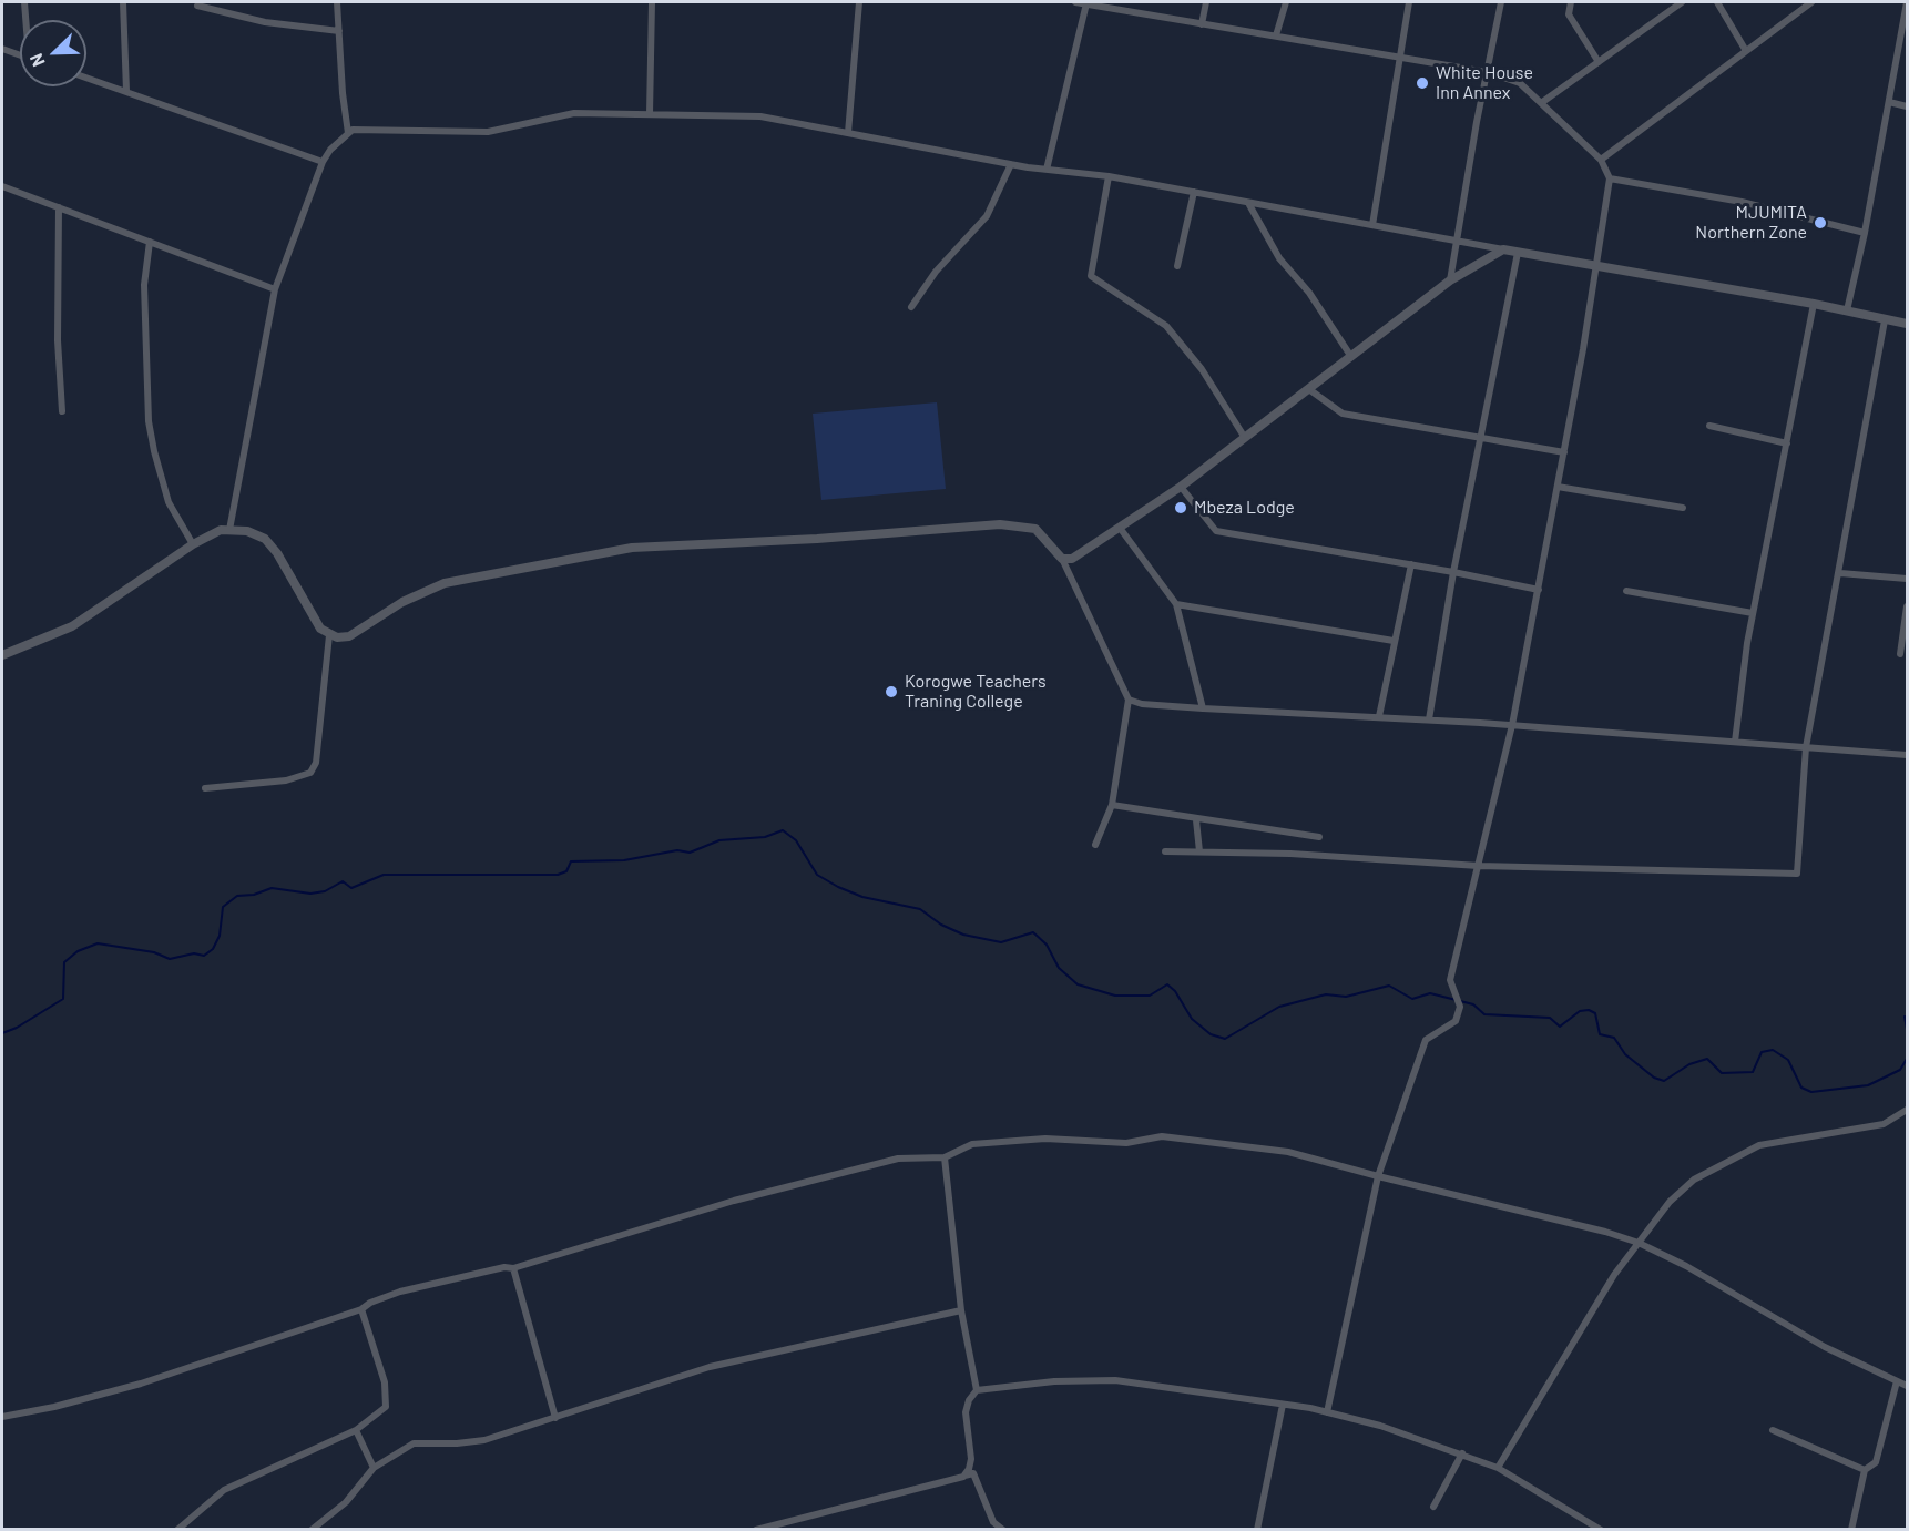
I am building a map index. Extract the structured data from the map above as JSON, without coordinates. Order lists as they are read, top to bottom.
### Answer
{
  "places": [
    "White House Inn Annex",
    "MJUMITA Northern Zone",
    "Mbeza Lodge",
    "Korogwe Teachers Traning College"
  ],
  "north": "bottom left"
}
